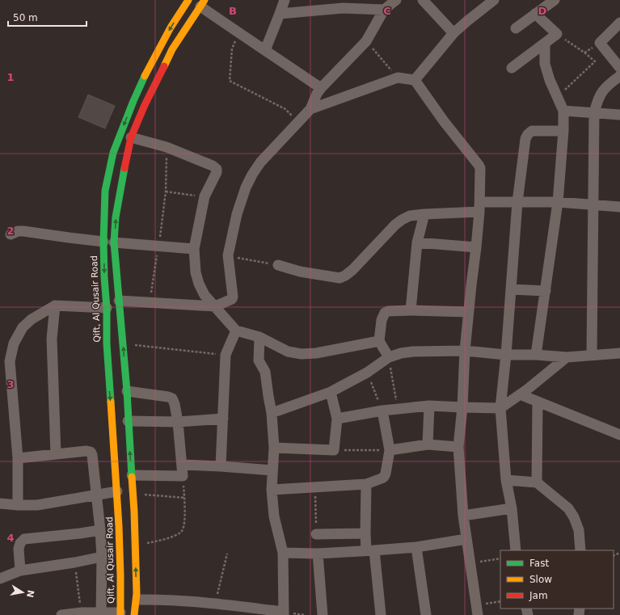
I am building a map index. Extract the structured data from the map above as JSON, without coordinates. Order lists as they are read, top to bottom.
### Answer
{
  "streets": {
    "main road": ["Qift, Al Qusair Road"]
  },
  "legend": ["Fast", "Slow", "Jam"],
  "scale_bar": "50 m",
  "north": "right",
  "grid": {
    "columns": ["B", "C", "D"],
    "rows": [
      "1",
      "2",
      "3",
      "4"
    ]
  }
}
